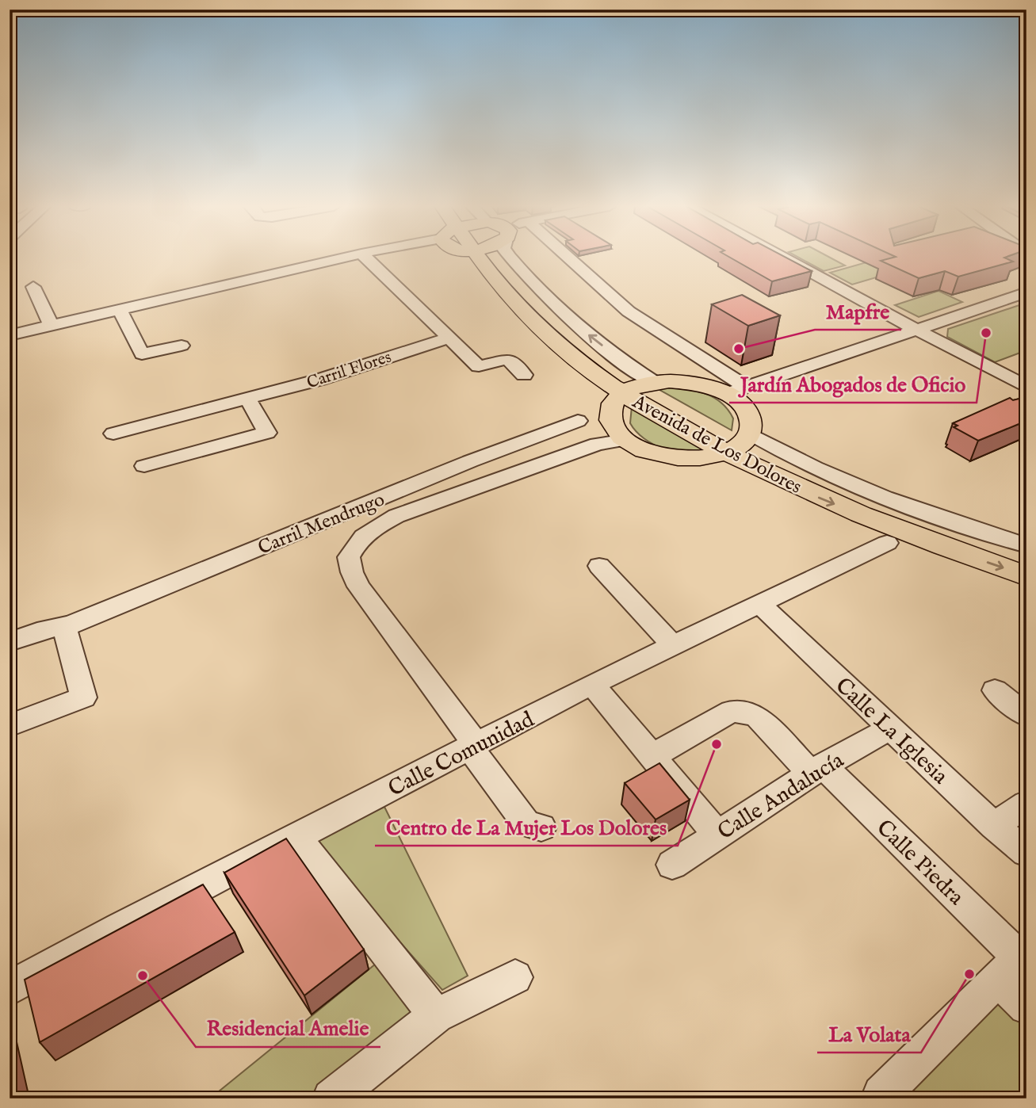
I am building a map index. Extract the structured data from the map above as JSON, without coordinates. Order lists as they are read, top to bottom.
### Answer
{
  "streets": {
    "main road": ["Avenida de Los Dolores"],
    "street": [
      "Carril Flores",
      "Carril Mendrugo",
      "Calle La Iglesia",
      "Calle Comunidad",
      "Calle Andalucía",
      "Calle Piedra"
    ]
  },
  "crossings": [
    ["Calle La Iglesia", "Calle Comunidad"],
    ["Calle La Iglesia", "Calle Andalucía"],
    ["Calle Andalucía", "Calle Piedra"]
  ],
  "places": [
    "Jardín Abogados de Oficio",
    "Mapfre",
    "Centro de La Mujer Los Dolores",
    "La Volata",
    "Residencial Amelie"
  ]
}
